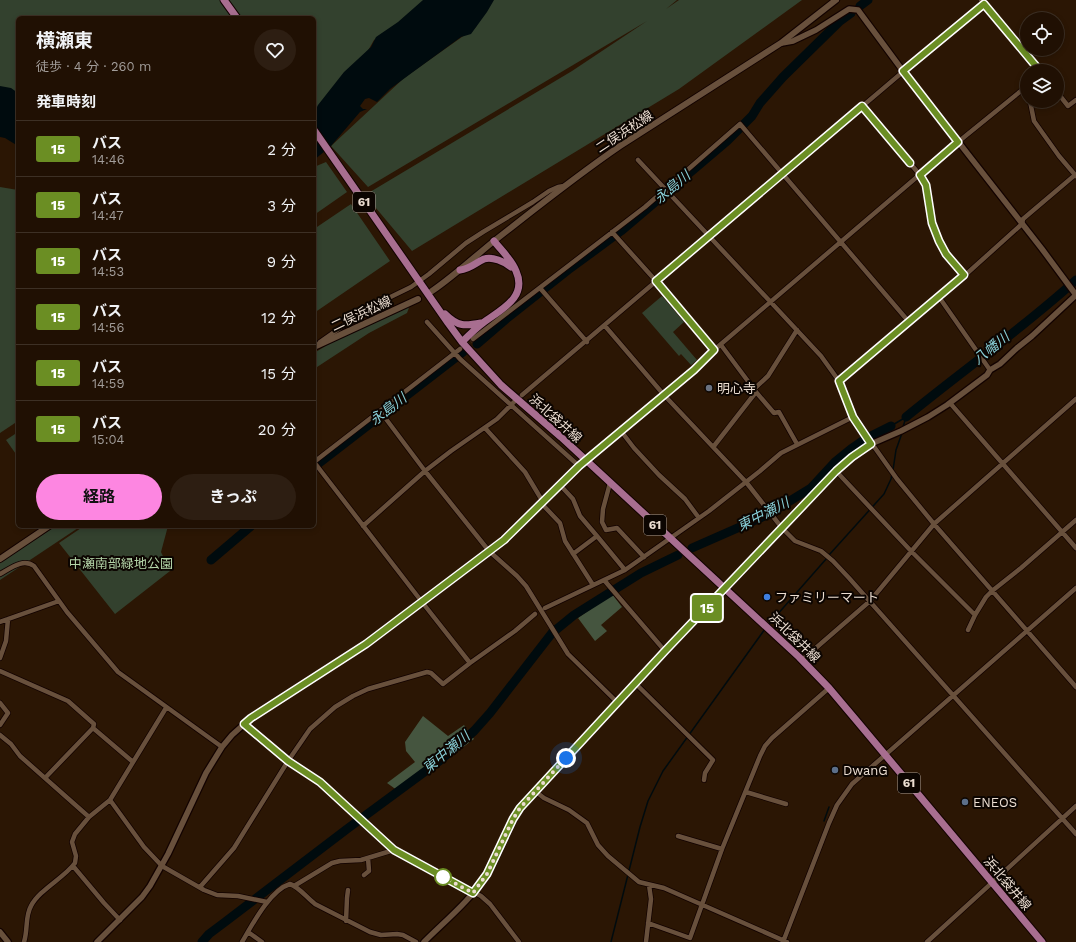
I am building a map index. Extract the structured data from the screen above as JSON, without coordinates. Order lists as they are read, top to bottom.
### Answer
{
  "streets": {
    "main road": ["二俣浜松線", "61", "浜北袋井線"]
  },
  "water": ["永島川", "八幡川", "東中瀬川"],
  "parks": ["中瀬南部緑地公園"],
  "places": [
    "明心寺",
    "ファミリーマート",
    "DwanG",
    "ENEOS"
  ],
  "lines": ["bus line 15"],
  "page": {
    "on_map": "15",
    "heading": [
      ["横瀬東", "徒歩 · 4 分 · 260 m"],
      "発車時刻"
    ],
    "list": [
      {
        "mark": "15",
        "name": "バス",
        "note": "14:46",
        "value": "2 分"
      },
      {
        "mark": "15",
        "name": "バス",
        "note": "14:47",
        "value": "3 分"
      },
      {
        "mark": "15",
        "name": "バス",
        "note": "14:53",
        "value": "9 分"
      },
      {
        "mark": "15",
        "name": "バス",
        "note": "14:56",
        "value": "12 分"
      },
      {
        "mark": "15",
        "name": "バス",
        "note": "14:59",
        "value": "15 分"
      },
      {
        "mark": "15",
        "name": "バス",
        "note": "15:04",
        "value": "20 分"
      }
    ],
    "buttons": ["経路", "きっぷ"]
  }
}
